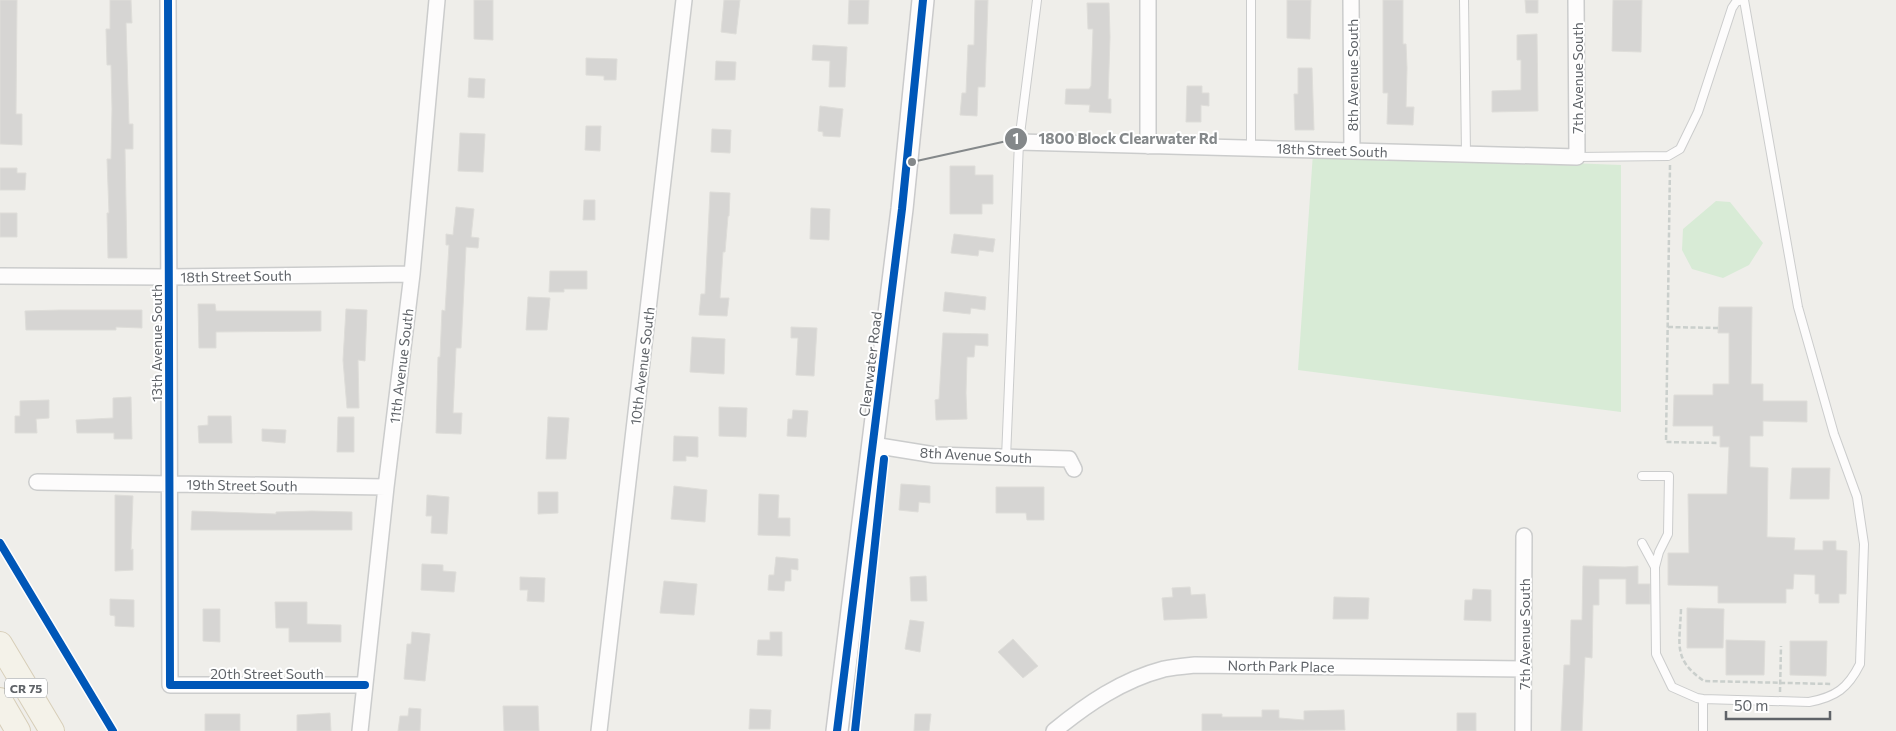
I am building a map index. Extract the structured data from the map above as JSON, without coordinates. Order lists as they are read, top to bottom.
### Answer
{
  "streets": {
    "main road": ["CR 75"],
    "street": [
      "8th Avenue South",
      "7th Avenue South",
      "18th Street South",
      "13th Avenue South",
      "Clearwater Road",
      "11th Avenue South",
      "10th Avenue South",
      "19th Street South",
      "North Park Place",
      "20th Street South"
    ]
  },
  "crossings": [
    ["8th Avenue South", "18th Street South"],
    ["8th Avenue South", "Clearwater Road"],
    ["7th Avenue South", "18th Street South"],
    ["7th Avenue South", "North Park Place"],
    ["18th Street South", "13th Avenue South"],
    ["18th Street South", "11th Avenue South"],
    ["13th Avenue South", "19th Street South"],
    ["13th Avenue South", "20th Street South"],
    ["11th Avenue South", "19th Street South"],
    ["11th Avenue South", "20th Street South"]
  ],
  "places": ["1800 Block Clearwater Rd"],
  "scale_bar": "50 m"
}
